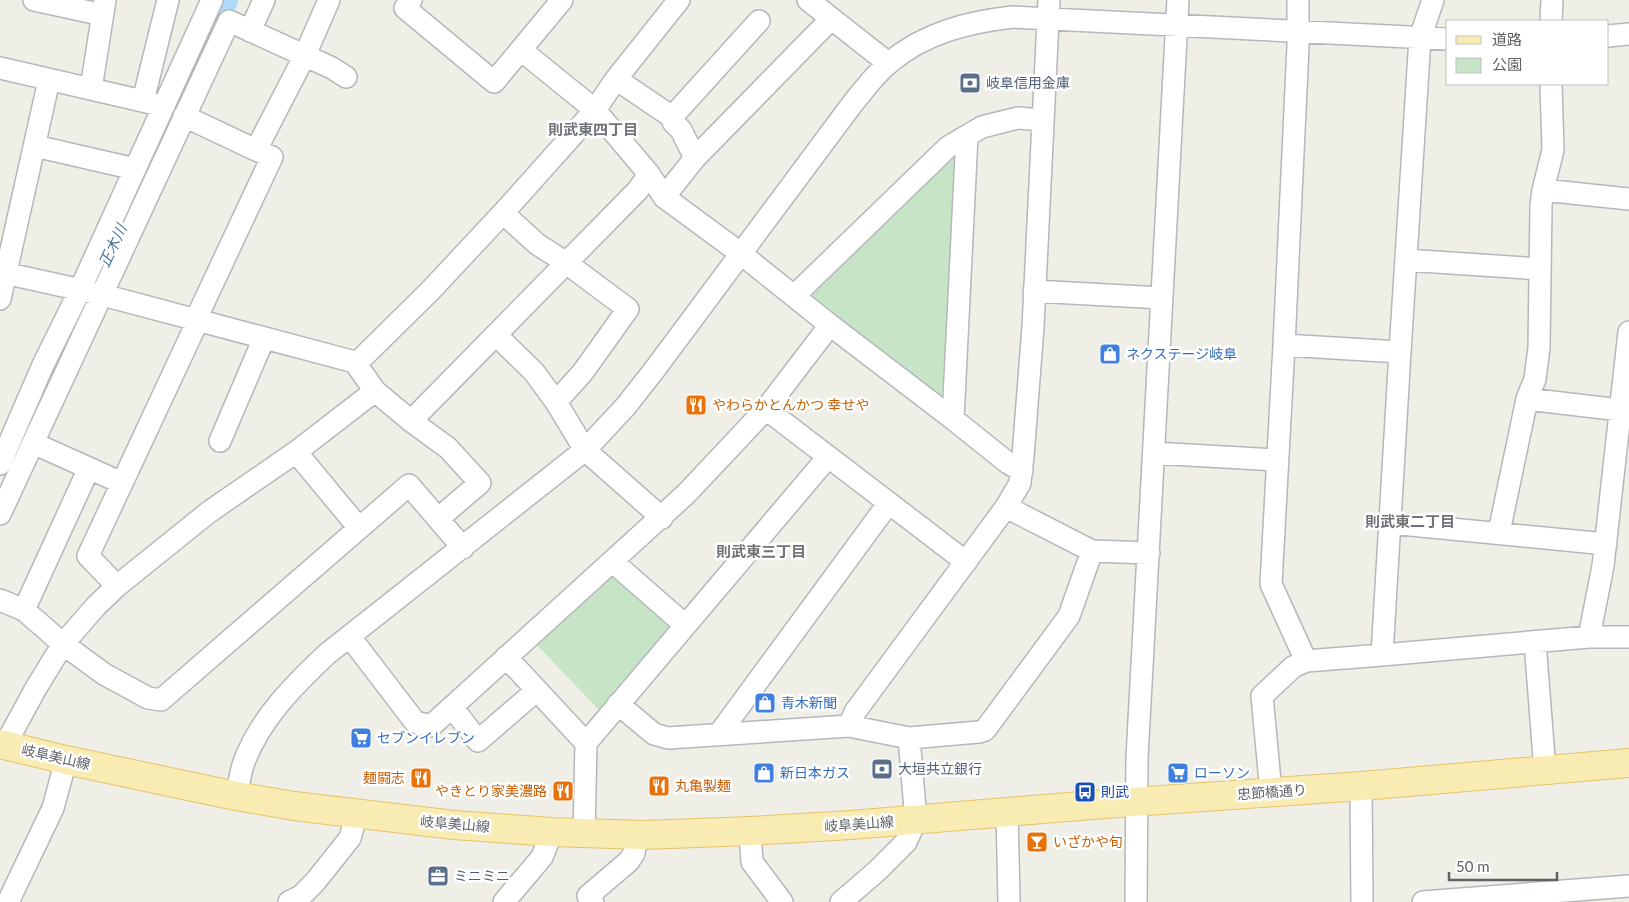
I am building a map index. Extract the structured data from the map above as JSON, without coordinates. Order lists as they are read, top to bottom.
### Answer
{
  "streets": {
    "main road": ["岐阜美山線", "忠節橋通り"]
  },
  "crossings": [
    ["岐阜美山線", "忠節橋通り"]
  ],
  "districts": ["則武東四丁目", "則武東二丁目", "則武東三丁目"],
  "water": ["正木川"],
  "places": {
    "bank": ["岐阜信用金庫", "大垣共立銀行"],
    "shop": ["ネクステージ岐阜", "青木新聞", "新日本ガス"],
    "restaurant": [
      "やわらかとんかつ 幸せや",
      "麺闘志",
      "丸亀製麺",
      "やきとり家美濃路"
    ],
    "supermarket": ["セブンイレブン", "ローソン"],
    "bus stop": ["則武"],
    "bar": ["いざかや旬"],
    "office": ["ミニミニ"]
  },
  "legend": ["道路", "公園"],
  "scale_bar": "50 m"
}
